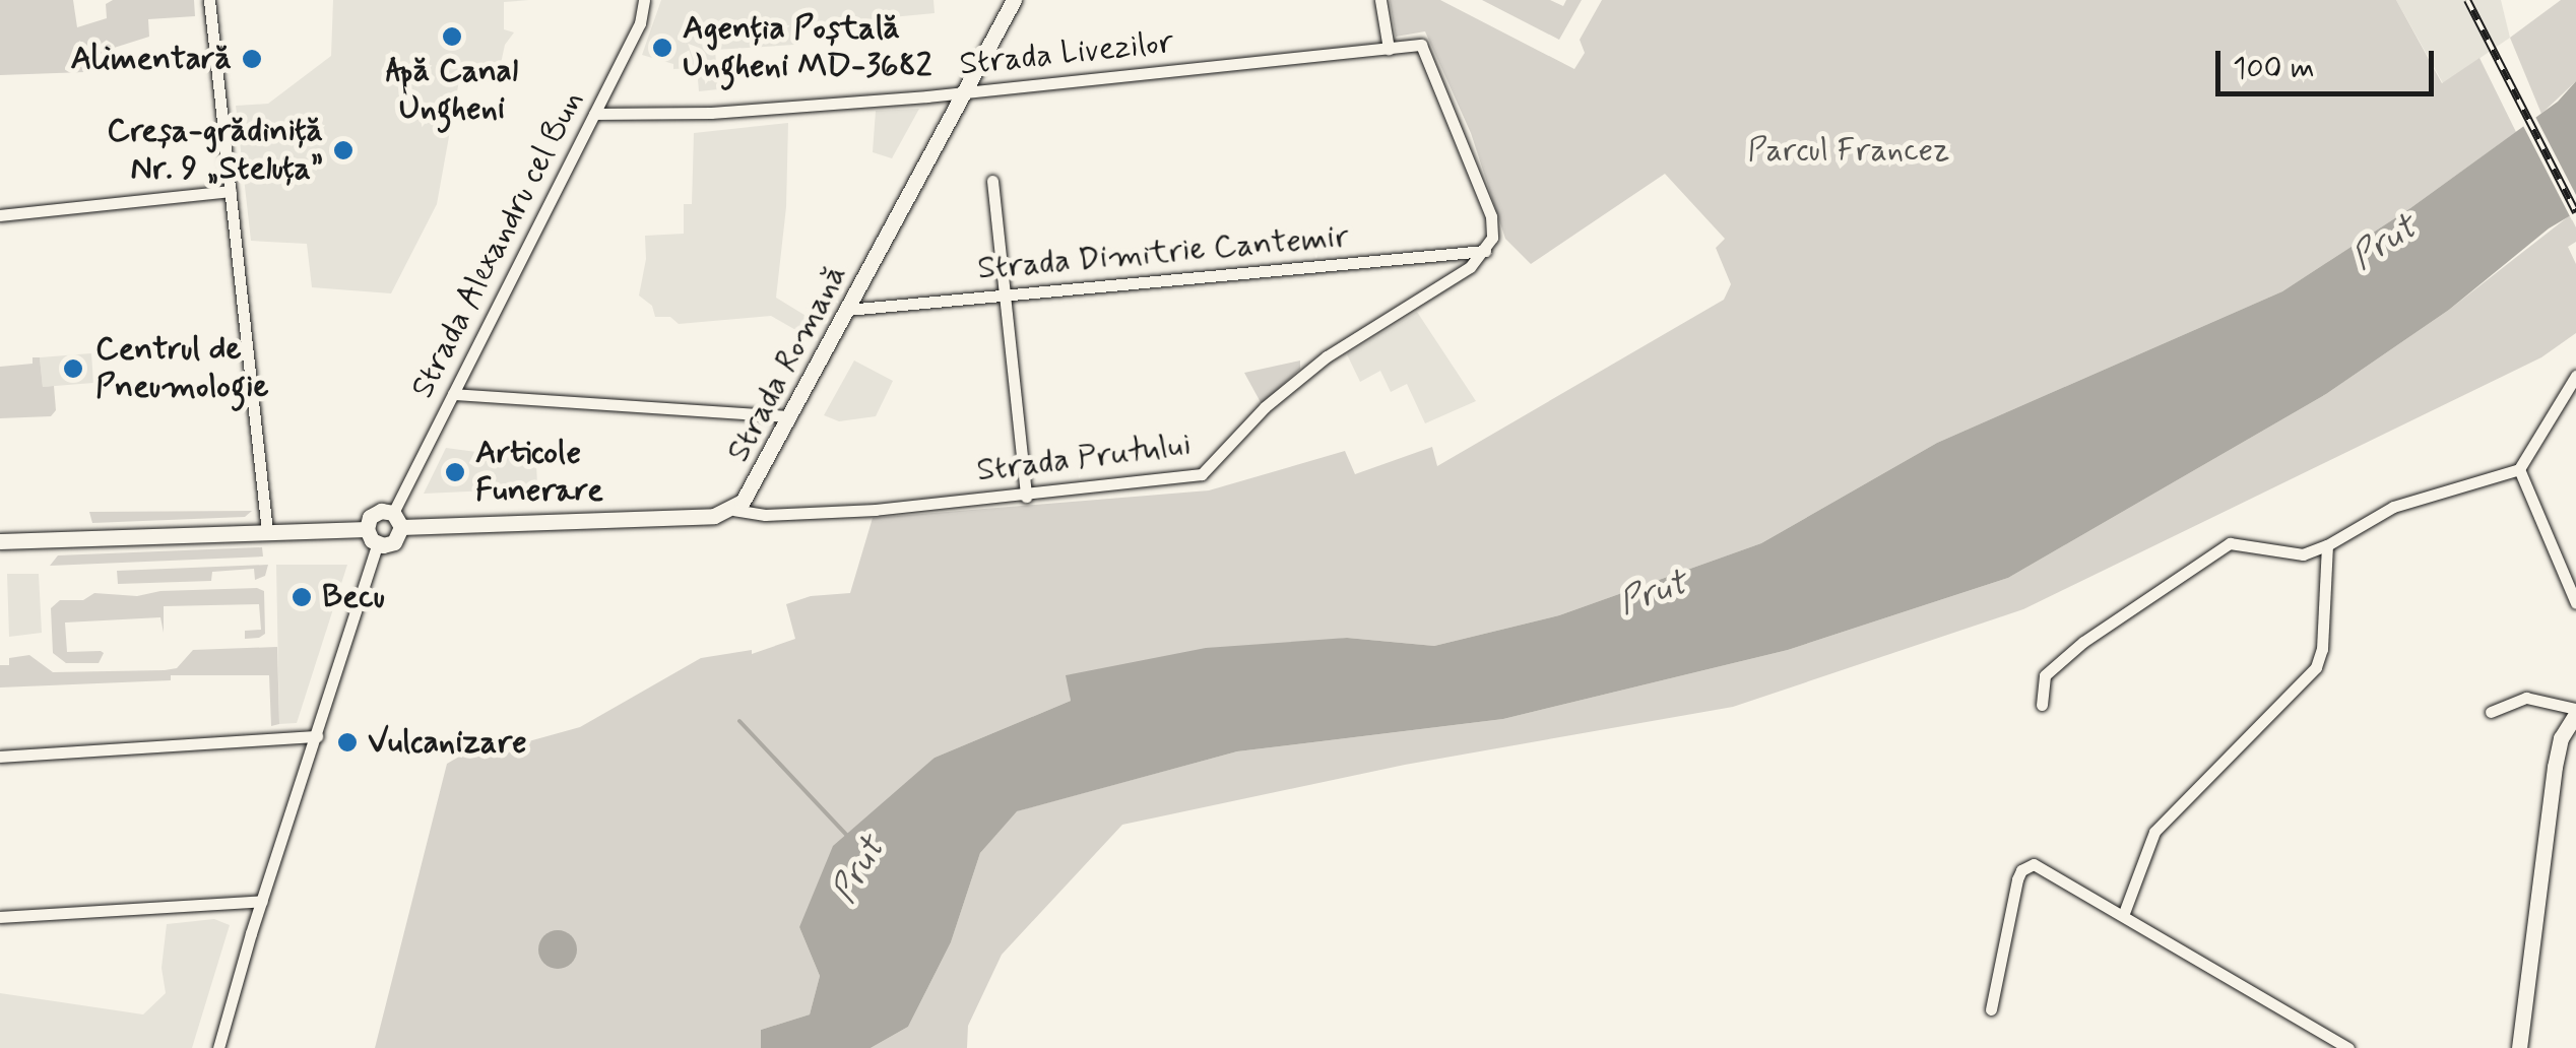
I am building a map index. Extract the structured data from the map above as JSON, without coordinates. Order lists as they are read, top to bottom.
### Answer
{
  "streets": {
    "main road": ["Strada Romană"],
    "street": [
      "Strada Livezilor",
      "Strada Alexandru cel Bun",
      "Strada Dimitrie Cantemir",
      "Strada Prutului"
    ]
  },
  "crossings": [
    ["Strada Livezilor", "Strada Alexandru cel Bun"],
    ["Strada Livezilor", "Strada Dimitrie Cantemir"],
    ["Strada Livezilor", "Strada Romană"],
    ["Strada Livezilor", "Strada Prutului"],
    ["Strada Alexandru cel Bun", "Strada Romană"],
    ["Strada Dimitrie Cantemir", "Strada Romană"],
    ["Strada Dimitrie Cantemir", "Strada Prutului"],
    ["Strada Romană", "Strada Prutului"]
  ],
  "water": ["Prut"],
  "parks": ["Parcul Francez"],
  "places": [
    "Apă Canal Ungheni",
    "Agenția Poștală Ungheni MD-3682",
    "Alimentară",
    "Creșa-grădiniță Nr. 9 „Steluța”",
    "Centrul de Pneumologie",
    "Articole Funerare",
    "Becu",
    "Vulcanizare"
  ],
  "scale_bar": "100 m"
}
